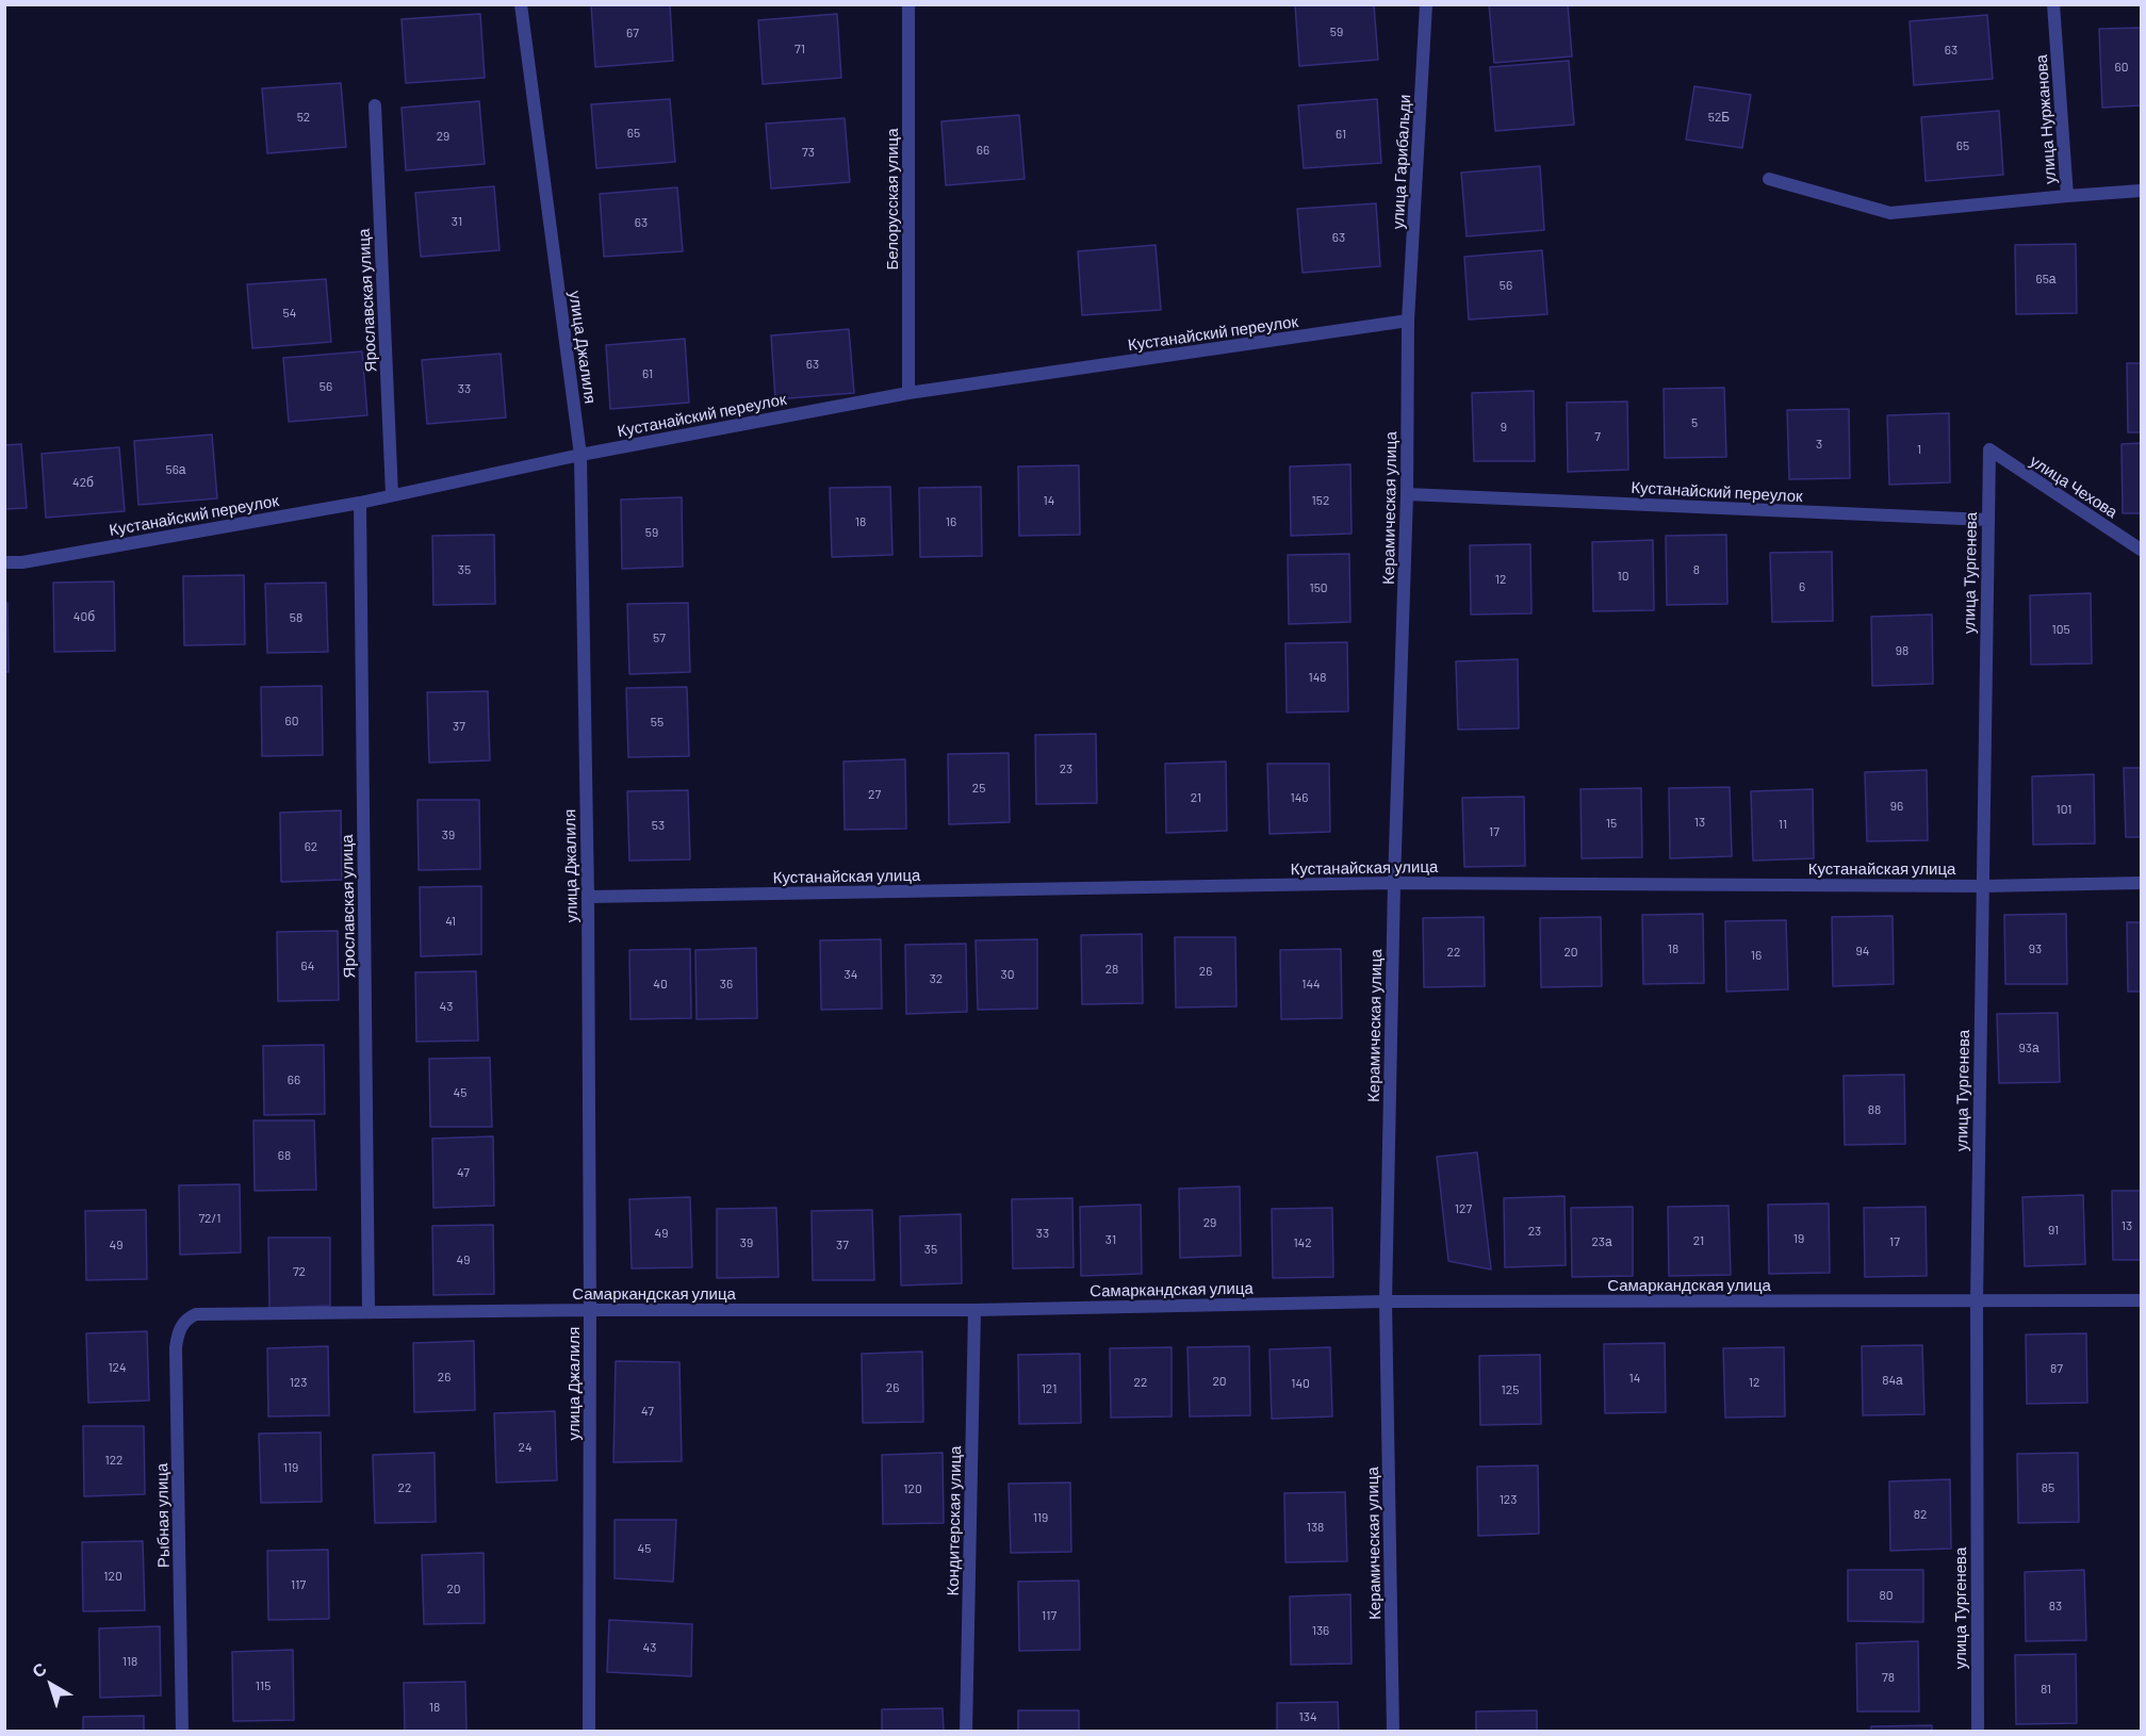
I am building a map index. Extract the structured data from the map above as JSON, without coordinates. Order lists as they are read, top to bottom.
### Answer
{
  "streets": {
    "street": [
      "улица Нуржанова",
      "улица Гарибальди",
      "Белорусская улица",
      "Ярославская улица",
      "Кустанайский переулок",
      "улица Джалиля",
      "улица Чехова",
      "Керамическая улица",
      "улица Тургенева",
      "Кустанайская улица",
      "Самаркандская улица",
      "Рыбная улица",
      "Кондитерская улица"
    ]
  },
  "crossings": [
    ["улица Гарибальди", "Кустанайский переулок"],
    ["улица Гарибальди", "Керамическая улица"],
    ["Белорусская улица", "Кустанайский переулок"],
    ["Ярославская улица", "Кустанайский переулок"],
    ["Ярославская улица", "Самаркандская улица"],
    ["Кустанайский переулок", "улица Джалиля"],
    ["Кустанайский переулок", "Керамическая улица"],
    ["Кустанайский переулок", "улица Тургенева"],
    ["улица Джалиля", "Кустанайская улица"],
    ["улица Джалиля", "Самаркандская улица"],
    ["улица Чехова", "улица Тургенева"],
    ["Керамическая улица", "Кустанайская улица"],
    ["Керамическая улица", "Самаркандская улица"],
    ["улица Тургенева", "Кустанайская улица"],
    ["улица Тургенева", "Самаркандская улица"],
    ["Самаркандская улица", "Рыбная улица"],
    ["Самаркандская улица", "Кондитерская улица"]
  ],
  "house_numbers": [
    "59",
    "67",
    "71",
    "63",
    "60",
    "52",
    "52Б",
    "65",
    "61",
    "29",
    "65",
    "66",
    "73",
    "31",
    "63",
    "63",
    "65а",
    "56",
    "54",
    "63",
    "61",
    "56",
    "33",
    "5",
    "9",
    "7",
    "3",
    "1",
    "56а",
    "42б",
    "14",
    "152",
    "18",
    "16",
    "59",
    "35",
    "8",
    "10",
    "12",
    "6",
    "150",
    "40б",
    "58",
    "105",
    "57",
    "98",
    "148",
    "60",
    "55",
    "37",
    "23",
    "25",
    "27",
    "21",
    "146",
    "96",
    "101",
    "13",
    "15",
    "11",
    "53",
    "17",
    "39",
    "62",
    "41",
    "18",
    "93",
    "94",
    "22",
    "20",
    "16",
    "64",
    "28",
    "26",
    "34",
    "30",
    "32",
    "40",
    "36",
    "144",
    "43",
    "93а",
    "66",
    "45",
    "88",
    "68",
    "47",
    "127",
    "72/1",
    "29",
    "13",
    "91",
    "23",
    "49",
    "33",
    "19",
    "31",
    "21",
    "23а",
    "17",
    "39",
    "142",
    "49",
    "37",
    "35",
    "49",
    "72",
    "124",
    "87",
    "26",
    "14",
    "84а",
    "20",
    "123",
    "22",
    "12",
    "140",
    "26",
    "121",
    "125",
    "47",
    "24",
    "122",
    "119",
    "22",
    "85",
    "120",
    "123",
    "82",
    "119",
    "138",
    "45",
    "120",
    "117",
    "20",
    "80",
    "83",
    "117",
    "136",
    "43",
    "118",
    "78",
    "115",
    "81",
    "18",
    "134"
  ],
  "north": "top left"
}
